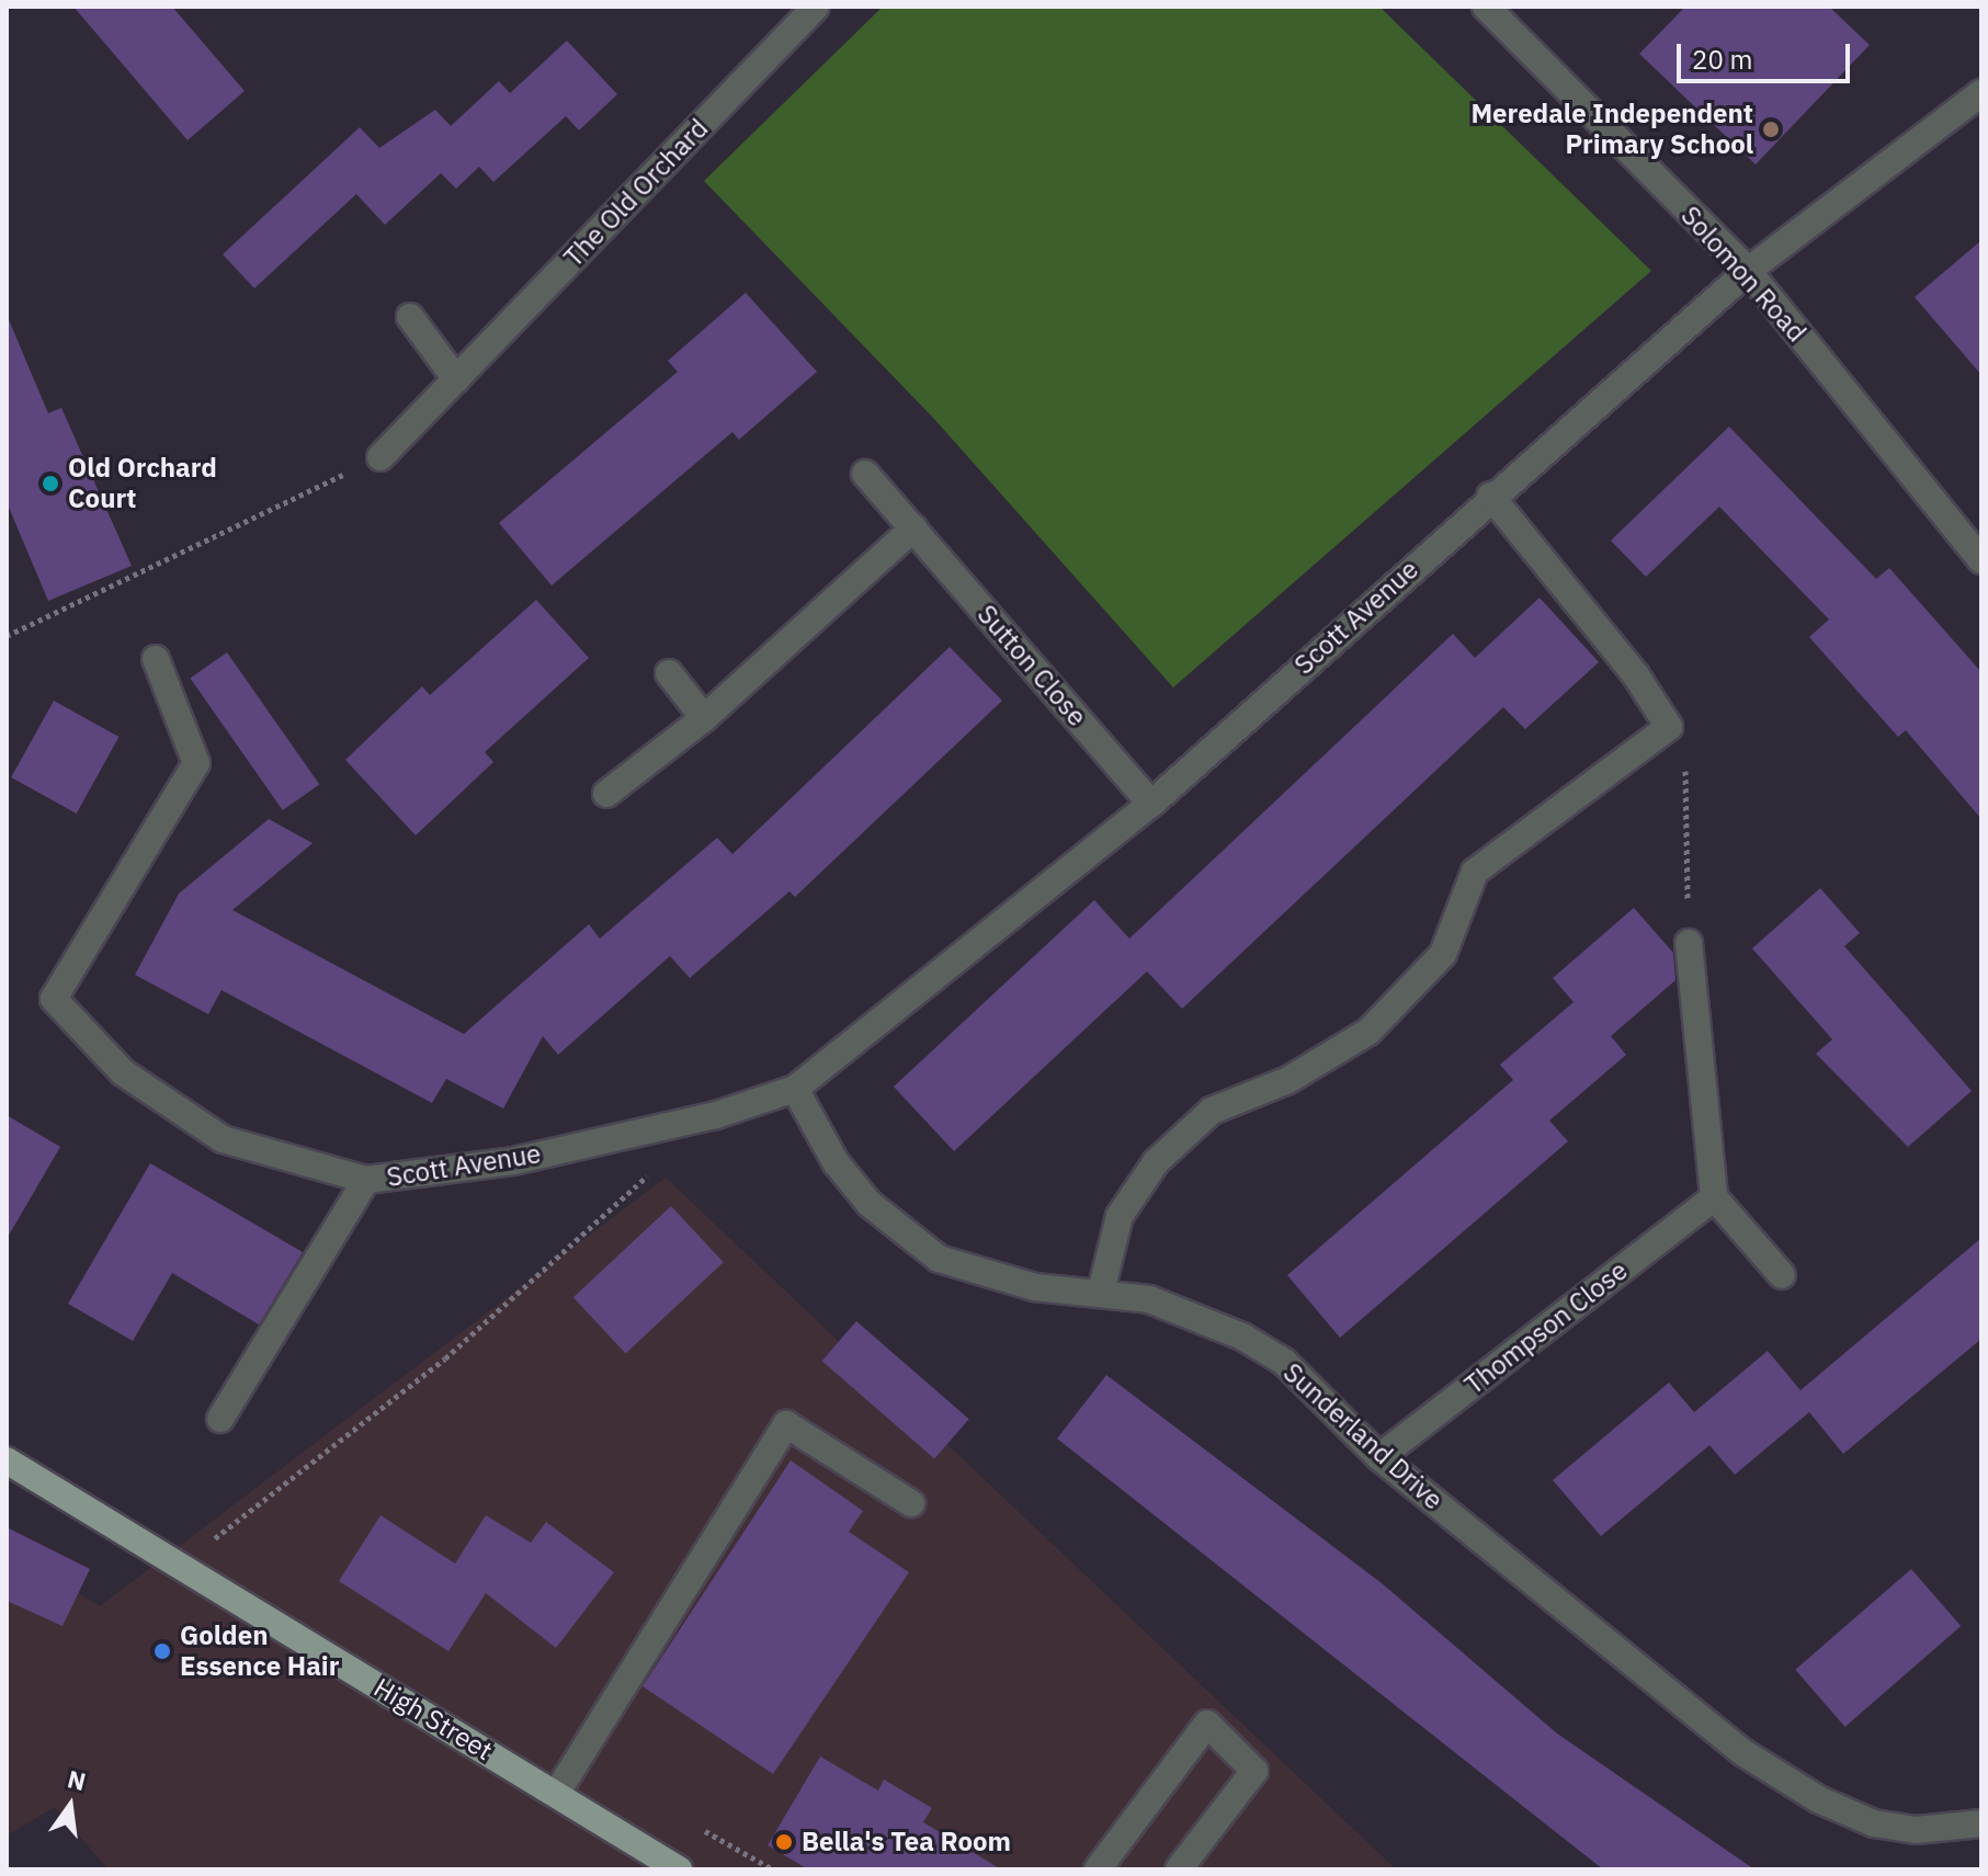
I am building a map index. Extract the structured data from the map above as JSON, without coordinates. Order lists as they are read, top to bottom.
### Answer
{
  "streets": {
    "main road": ["High Street"],
    "street": [
      "The Old Orchard",
      "Solomon Road",
      "Scott Avenue",
      "Sutton Close",
      "Thompson Close",
      "Sunderland Drive"
    ]
  },
  "crossings": [
    ["Solomon Road", "Scott Avenue"],
    ["Scott Avenue", "Sutton Close"],
    ["Scott Avenue", "Sunderland Drive"],
    ["Thompson Close", "Sunderland Drive"]
  ],
  "places": [
    "Meredale Independent Primary School",
    "Old Orchard Court",
    "Golden Essence Hair",
    "Bella's Tea Room"
  ],
  "scale_bar": "20 m",
  "north": "top"
}
